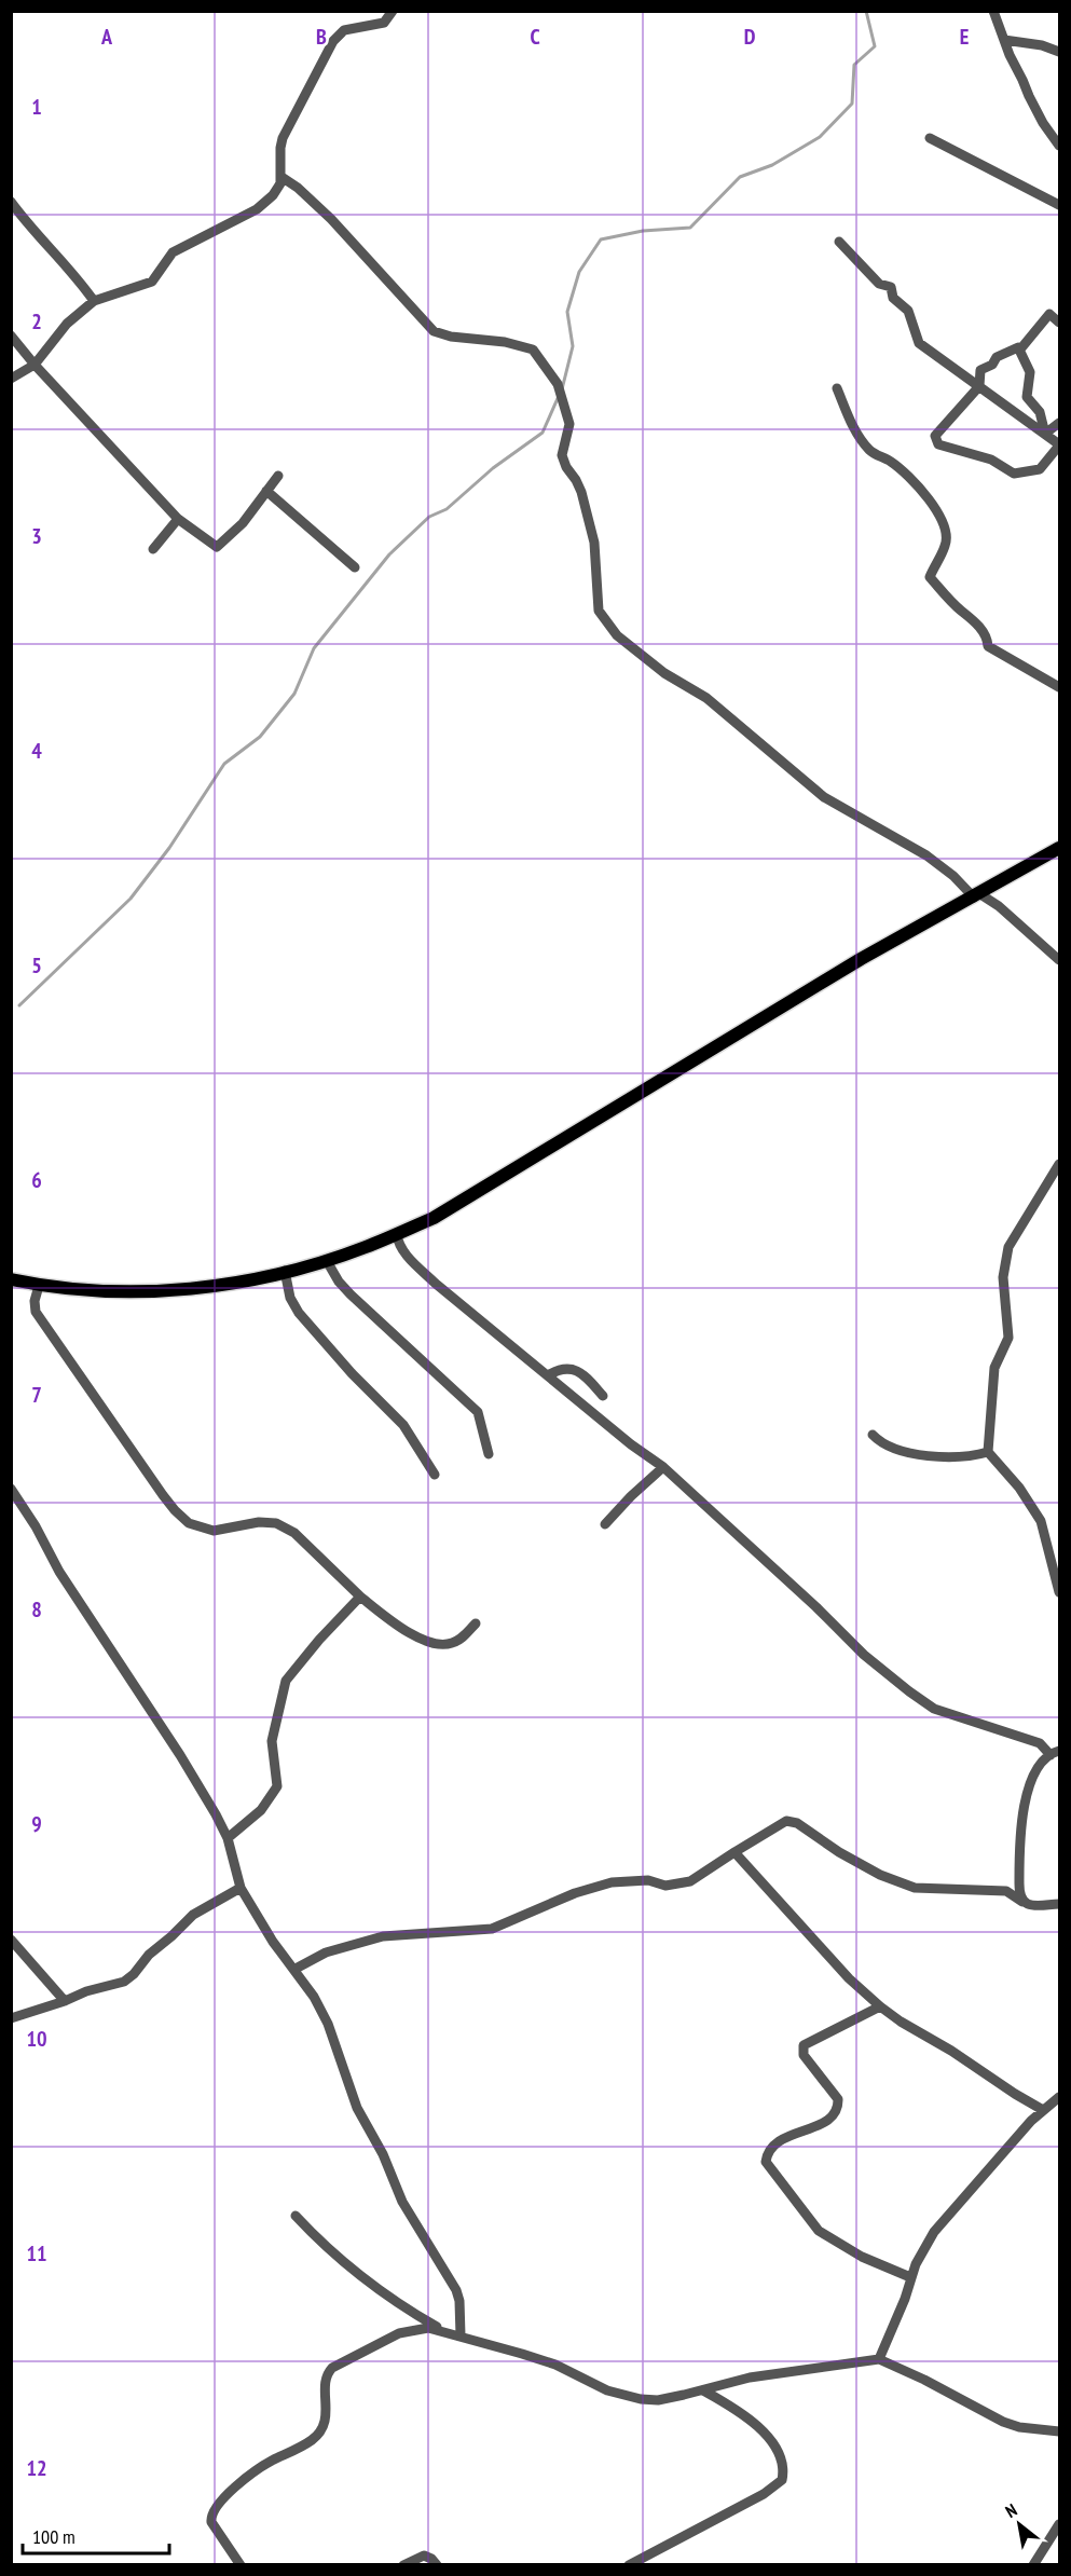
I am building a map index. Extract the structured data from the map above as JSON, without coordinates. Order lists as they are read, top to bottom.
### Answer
{
  "scale_bar": "100 m",
  "north": "top left",
  "grid": {
    "columns": [
      "A",
      "B",
      "C",
      "D",
      "E"
    ],
    "rows": [
      "1",
      "2",
      "3",
      "4",
      "5",
      "6",
      "7",
      "8",
      "9",
      "10",
      "11",
      "12"
    ]
  }
}
